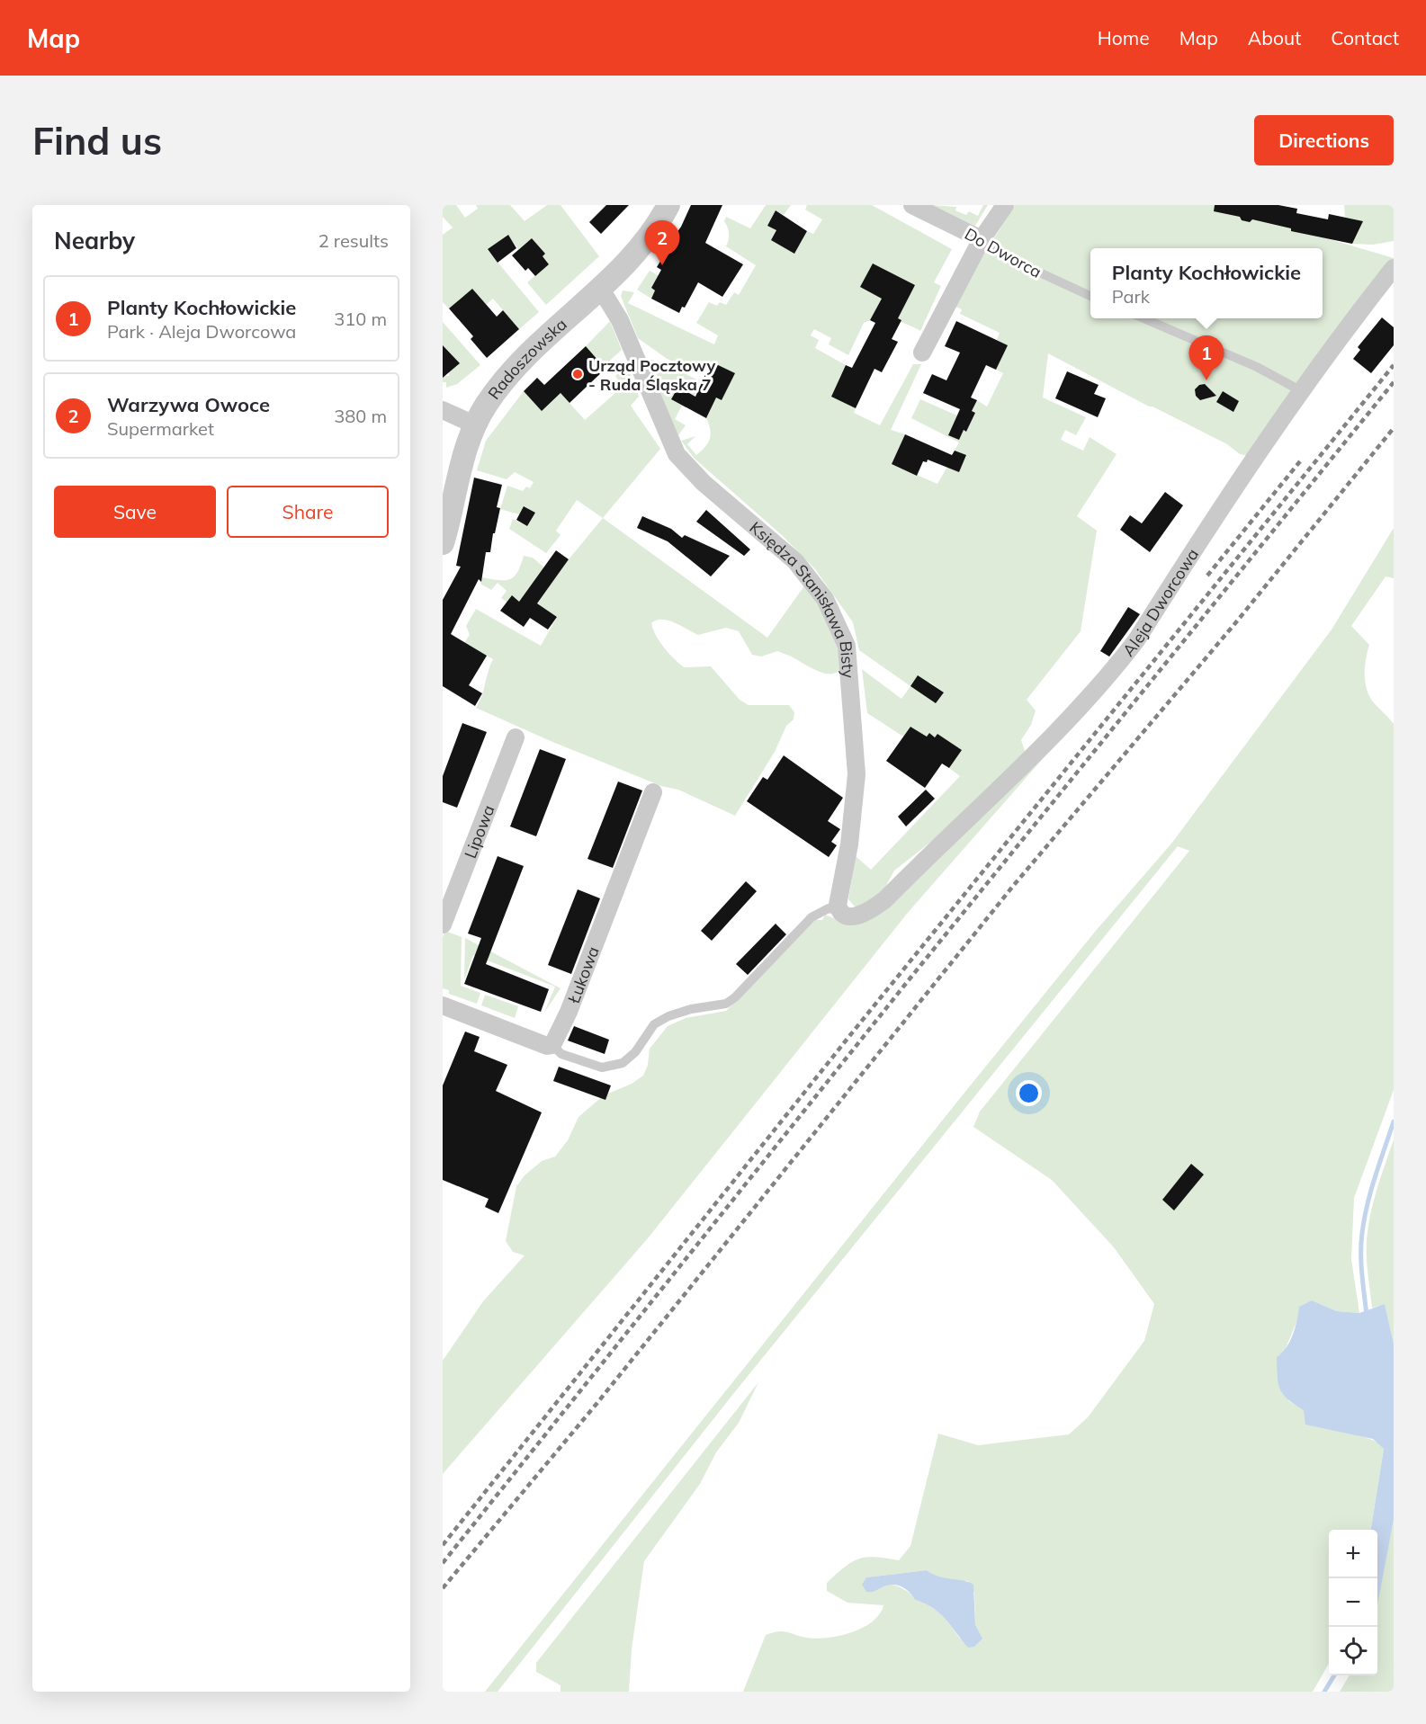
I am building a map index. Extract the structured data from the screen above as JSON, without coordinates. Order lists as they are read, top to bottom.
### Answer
{
  "streets": {
    "street": [
      "Do Dworca",
      "Radoszowska",
      "Aleja Dworcowa",
      "Księdza Stanisława Bisty",
      "Lipowa",
      "Łukowa"
    ]
  },
  "crossings": [
    ["Radoszowska", "Księdza Stanisława Bisty"],
    ["Aleja Dworcowa", "Księdza Stanisława Bisty"]
  ],
  "places": ["Urząd Pocztowy - Ruda Śląska 7"],
  "page": {
    "header": "Map",
    "nav": [
      "Home",
      "Map",
      "About",
      "Contact"
    ],
    "buttons": [
      "Directions",
      ["Save", "Share"]
    ],
    "title": "Find us",
    "heading": ["Nearby", "2 results"],
    "pins": ["2", "1"],
    "popup": ["Planty Kochłowickie", "Park"],
    "list": [
      {
        "mark": "1",
        "name": "Planty Kochłowickie",
        "note": "Park · Aleja Dworcowa",
        "value": "310 m"
      },
      {
        "mark": "2",
        "name": "Warzywa Owoce",
        "note": "Supermarket",
        "value": "380 m"
      }
    ],
    "map_buttons": ["+", "−"]
  }
}
